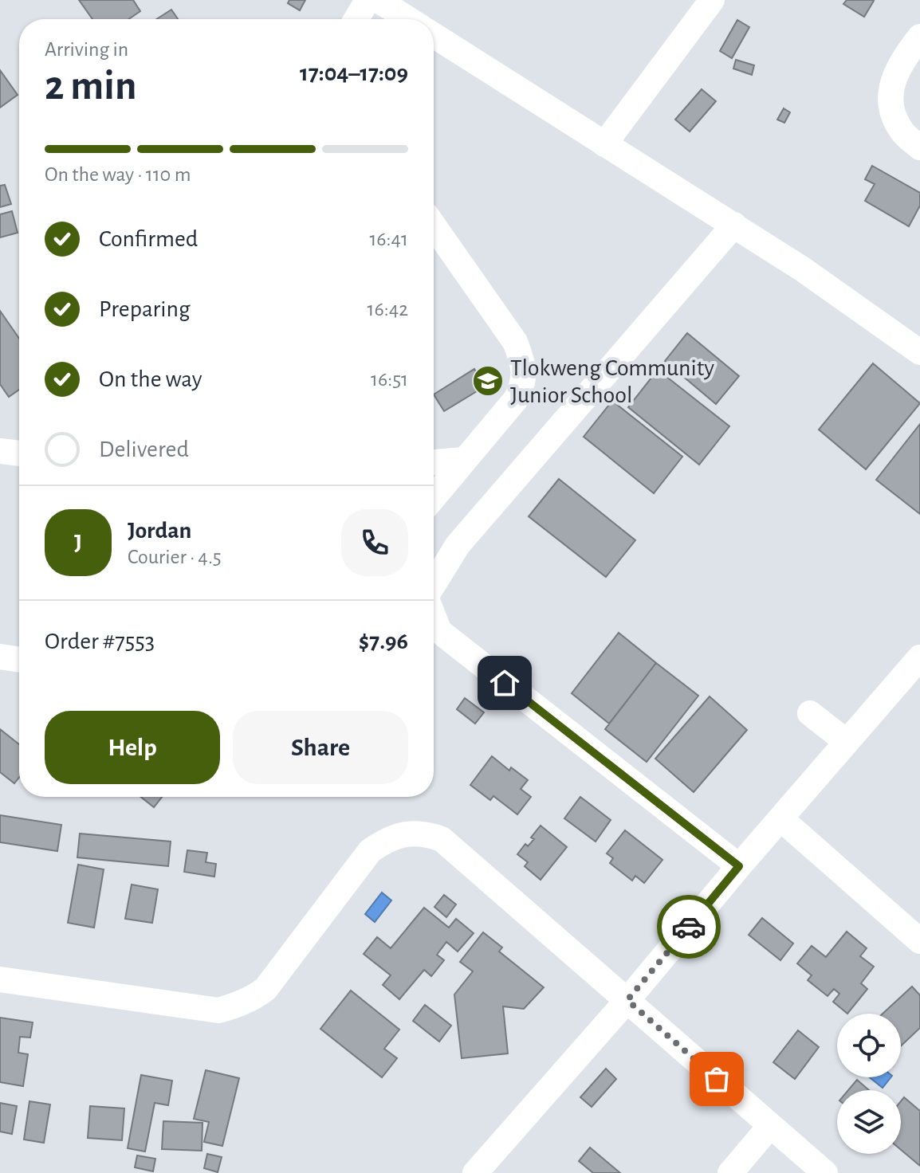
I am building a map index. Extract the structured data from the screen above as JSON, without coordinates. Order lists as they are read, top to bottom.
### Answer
{
  "places": {
    "school or university": ["Tlokweng Community Junior School"]
  },
  "page": {
    "heading": ["2 min", "Arriving in", "17:04–17:09"],
    "panel": [
      "Jordan",
      "Courier · 4.5",
      "Order #7553",
      "$7.96"
    ],
    "bar": "On the way · 110 m",
    "list": [
      ["Confirmed", "16:41"],
      ["Preparing", "16:42"],
      ["On the way", "16:51"],
      "Delivered"
    ],
    "round": "J",
    "buttons": ["Help", "Share"]
  }
}
